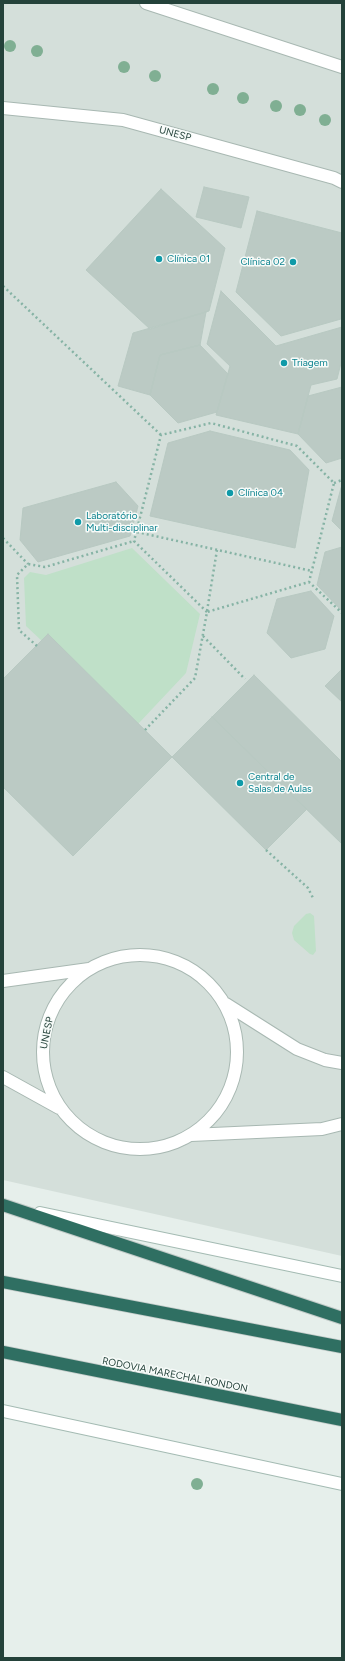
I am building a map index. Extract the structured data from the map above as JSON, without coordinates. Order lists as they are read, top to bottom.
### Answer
{
  "streets": {
    "highway": ["RODOVIA MARECHAL RONDON"],
    "main road": ["UNESP"]
  },
  "places": [
    "Clínica 01",
    "Clínica 02",
    "Triagem",
    "Clínica 04",
    "Laboratório Multi-disciplinar",
    "Central de Salas de Aulas"
  ]
}
